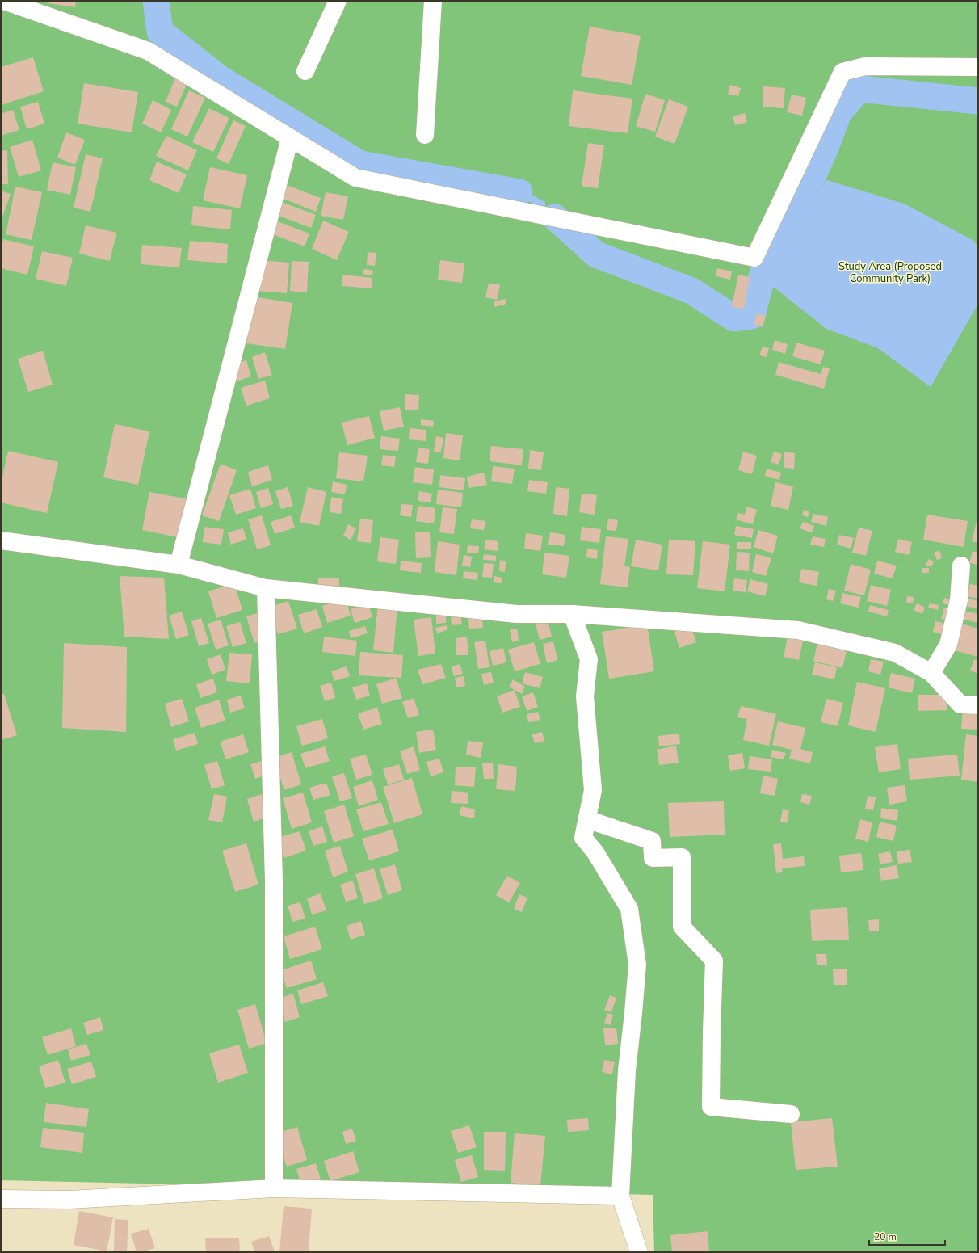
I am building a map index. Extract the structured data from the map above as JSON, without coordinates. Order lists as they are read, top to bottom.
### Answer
{
  "parks": ["Study Area (Proposed Community Park)"],
  "scale_bar": "20 m"
}
